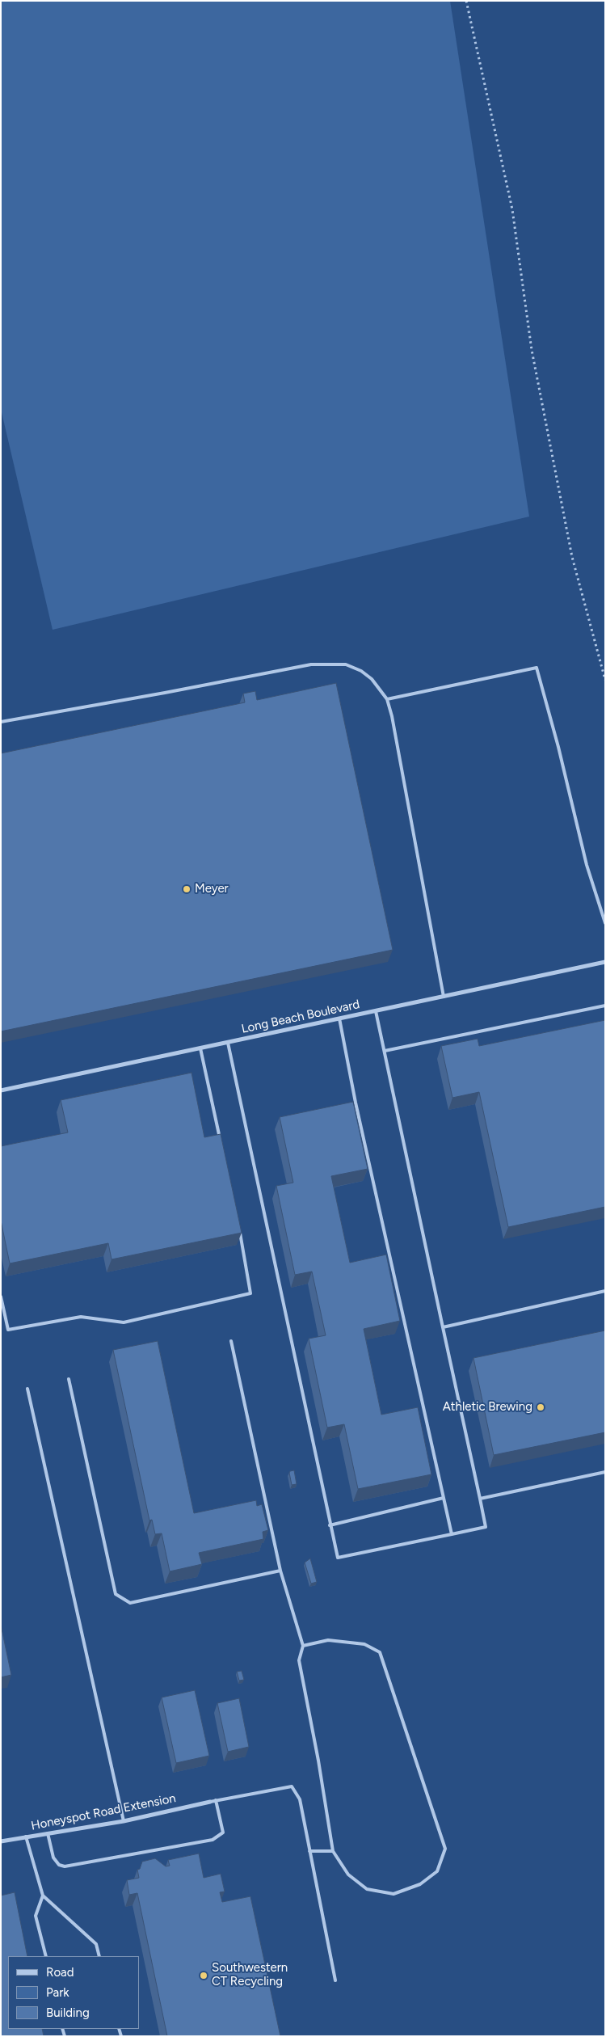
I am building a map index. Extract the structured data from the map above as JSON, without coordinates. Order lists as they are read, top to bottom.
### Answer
{
  "streets": {
    "street": ["Long Beach Boulevard", "Honeyspot Road Extension"]
  },
  "places": ["Meyer", "Athletic Brewing", "Southwestern CT Recycling"],
  "legend": ["Road", "Park", "Building"]
}
